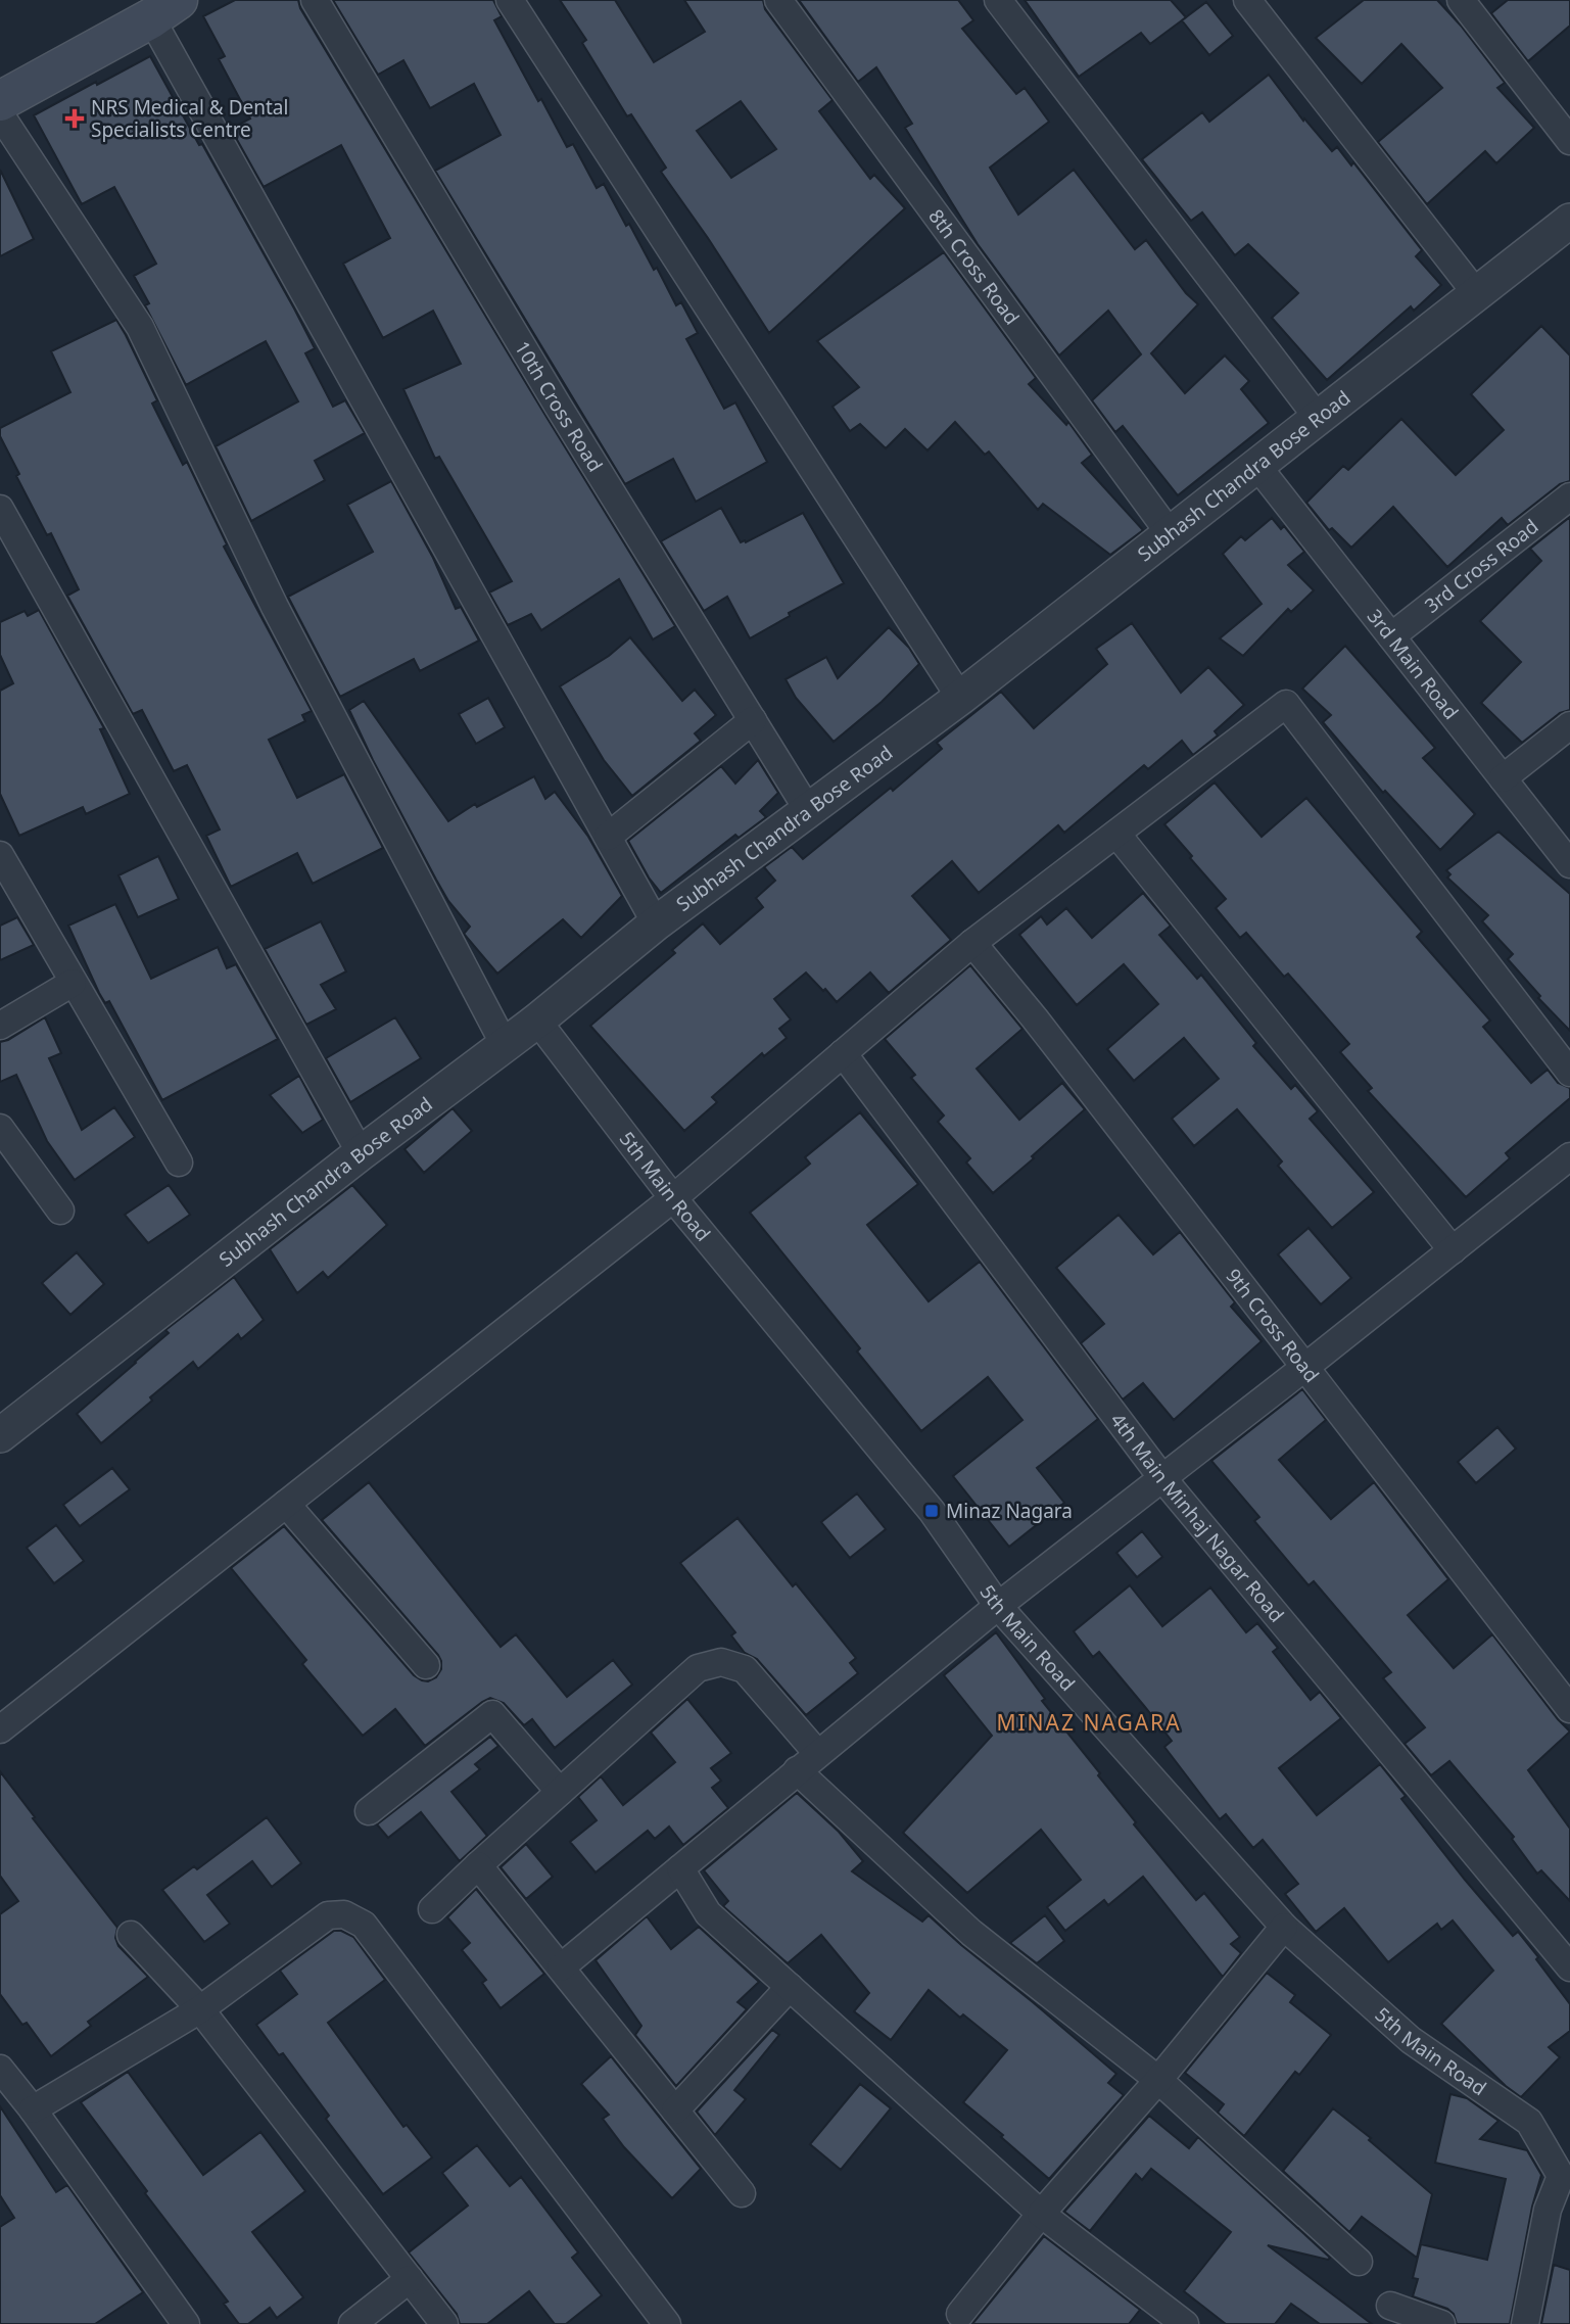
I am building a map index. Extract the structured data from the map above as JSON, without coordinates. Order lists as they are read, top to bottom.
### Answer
{
  "streets": {
    "street": [
      "8th Cross Road",
      "10th Cross Road",
      "Subhash Chandra Bose Road",
      "3rd Cross Road",
      "3rd Main Road",
      "5th Main Road",
      "9th Cross Road",
      "4th Main Minhaj Nagar Road"
    ]
  },
  "crossings": [
    ["8th Cross Road", "Subhash Chandra Bose Road"],
    ["10th Cross Road", "Subhash Chandra Bose Road"],
    ["Subhash Chandra Bose Road", "3rd Main Road"],
    ["Subhash Chandra Bose Road", "5th Main Road"],
    ["3rd Cross Road", "3rd Main Road"]
  ],
  "districts": ["MINAZ NAGARA"],
  "places": {
    "health": ["NRS Medical & Dental Specialists Centre"],
    "transit": ["Minaz Nagara"]
  }
}
